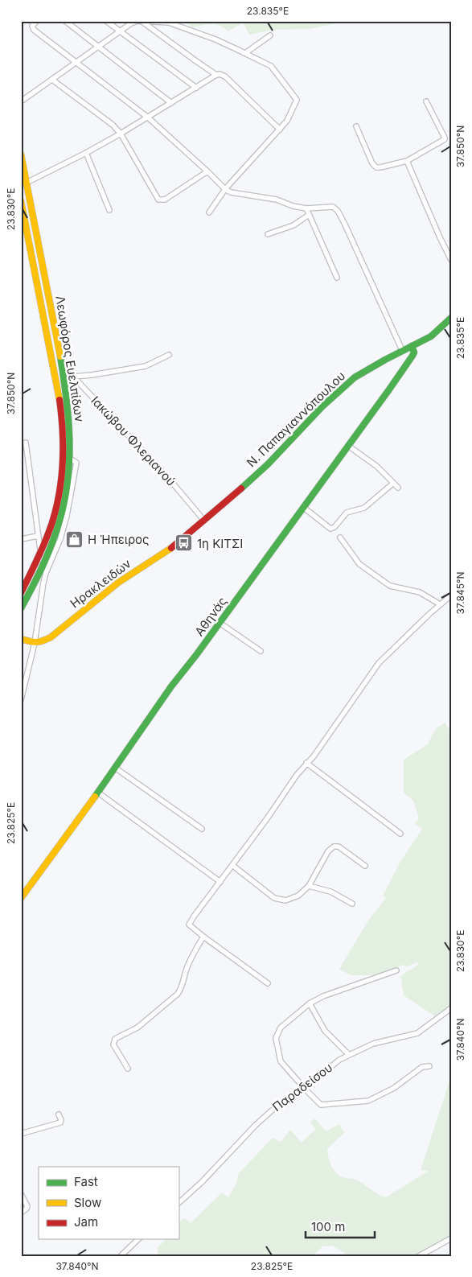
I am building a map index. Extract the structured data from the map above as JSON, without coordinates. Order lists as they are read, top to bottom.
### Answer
{
  "streets": {
    "street": [
      "Λεωφόρος Ευελπίδων",
      "Ν. Παπαγιαννόπουλου",
      "Ιακώβου Φλεριανού",
      "Ηρακλειδών",
      "Αθηνάς",
      "Παραδείσου"
    ]
  },
  "crossings": [
    ["Λεωφόρος Ευελπίδων", "Ιακώβου Φλεριανού"],
    ["Ν. Παπαγιαννόπουλου", "Ιακώβου Φλεριανού"],
    ["Ν. Παπαγιαννόπουλου", "Ηρακλειδών"],
    ["Ν. Παπαγιαννόπουλου", "Αθηνάς"],
    ["Ιακώβου Φλεριανού", "Ηρακλειδών"]
  ],
  "places": {
    "shop": ["Η Ήπειρος"],
    "bus stop": ["1η ΚΙΤΣΙ"]
  },
  "legend": ["Fast", "Slow", "Jam"],
  "scale_bar": "100 m",
  "coordinates": [
    "23.835°E",
    "37.850°N",
    "23.830°E",
    "37.845°N",
    "23.825°E",
    "37.840°N"
  ]
}
